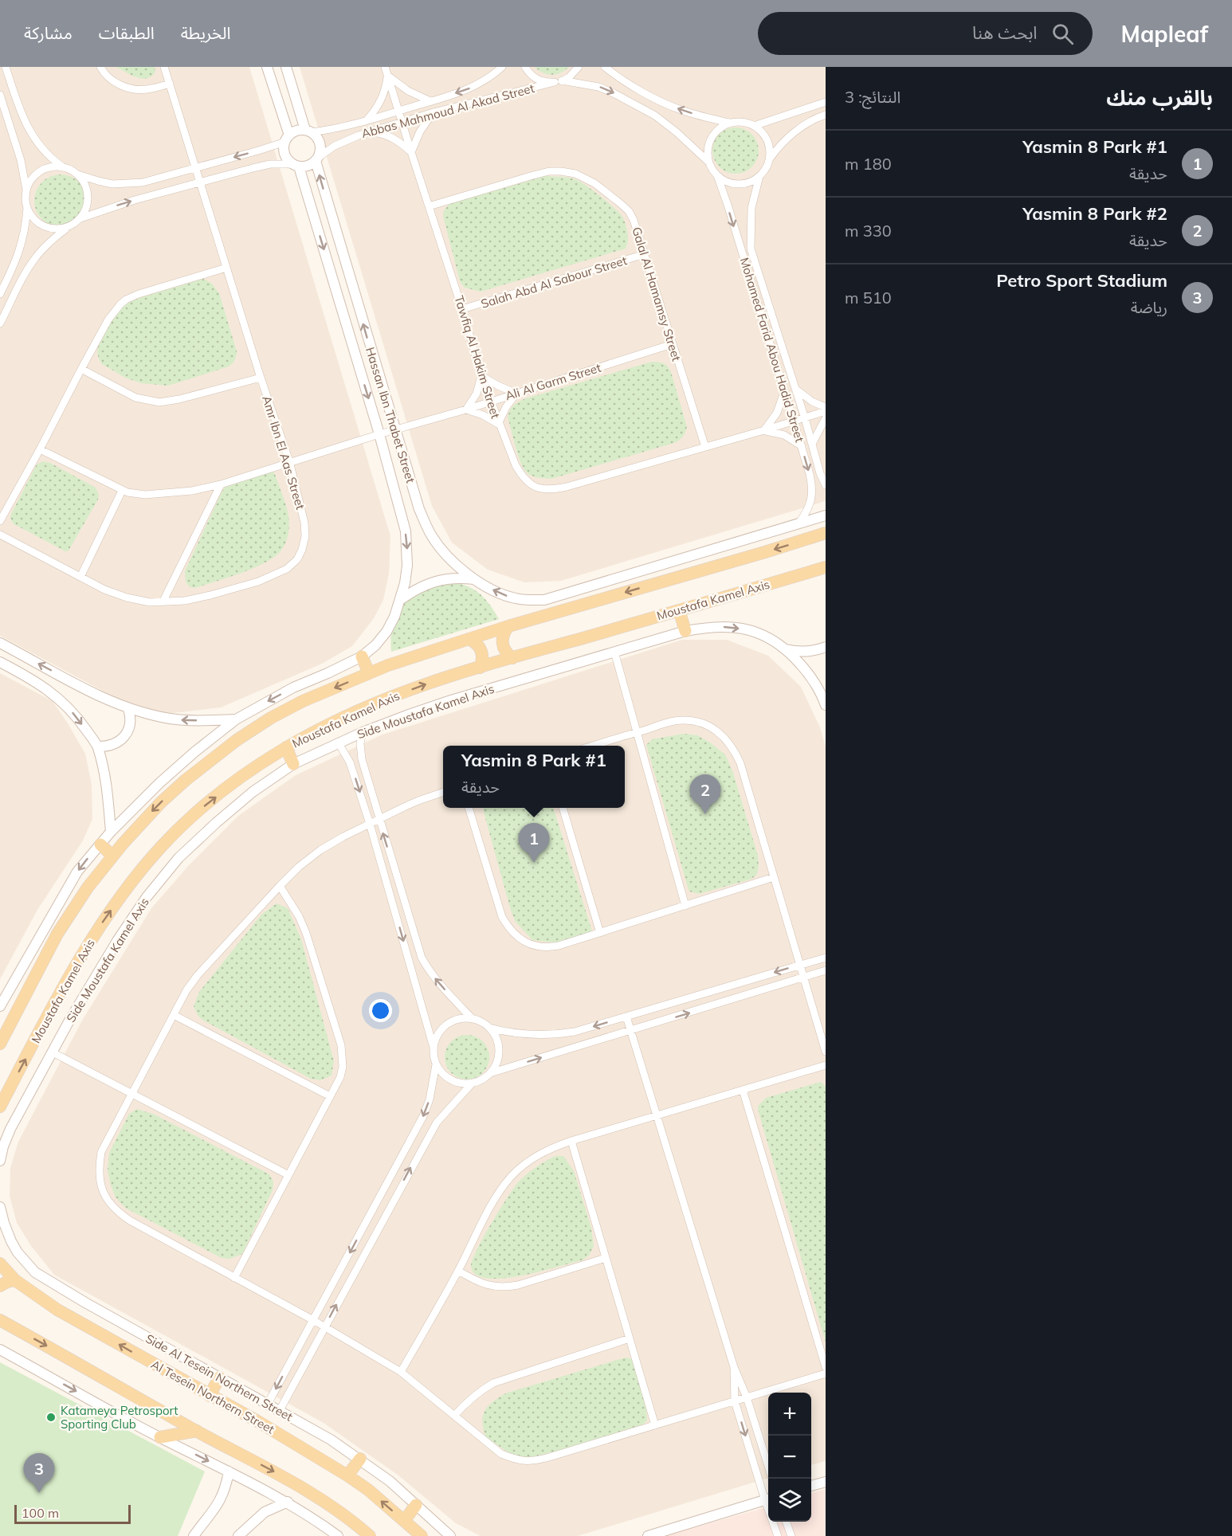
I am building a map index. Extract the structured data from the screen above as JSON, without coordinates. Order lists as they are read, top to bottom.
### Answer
{
  "streets": {
    "main road": ["Moustafa Kamel Axis", "Al Tesein Northern Street"],
    "street": [
      "Abbas Mahmoud Al Akad Street",
      "Salah Abd Al Sabour Street",
      "Galal Al Hamamsy Street",
      "Mohamed Farid Abou Hadid Street",
      "Tawfiq Al Hakim Street",
      "Ali Al Garm Street",
      "Hassan Ibn Thabet Street",
      "Amr Ibn El Aas Street",
      "Side Moustafa Kamel Axis",
      "Side Al Tesein Northern Street"
    ]
  },
  "crossings": [
    ["Abbas Mahmoud Al Akad Street", "Mohamed Farid Abou Hadid Street"],
    ["Abbas Mahmoud Al Akad Street", "Tawfiq Al Hakim Street"],
    ["Abbas Mahmoud Al Akad Street", "Hassan Ibn Thabet Street"],
    ["Salah Abd Al Sabour Street", "Galal Al Hamamsy Street"],
    ["Salah Abd Al Sabour Street", "Tawfiq Al Hakim Street"],
    ["Galal Al Hamamsy Street", "Tawfiq Al Hakim Street"],
    ["Galal Al Hamamsy Street", "Ali Al Garm Street"],
    ["Mohamed Farid Abou Hadid Street", "Tawfiq Al Hakim Street"],
    ["Mohamed Farid Abou Hadid Street", "Hassan Ibn Thabet Street"],
    ["Tawfiq Al Hakim Street", "Ali Al Garm Street"],
    ["Ali Al Garm Street", "Hassan Ibn Thabet Street"],
    ["Ali Al Garm Street", "Amr Ibn El Aas Street"]
  ],
  "places": ["Katameya Petrosport Sporting Club"],
  "scale_bar": "100 m",
  "page": {
    "header": "Mapleaf",
    "search": "ابحث هنا",
    "nav": ["الخريطة", "الطبقات", "مشاركة"],
    "heading": ["بالقرب منك", "النتائج: 3"],
    "list": [
      {
        "mark": "1",
        "name": "Yasmin 8 Park #1",
        "note": "حديقة",
        "value": "180 m"
      },
      {
        "mark": "2",
        "name": "Yasmin 8 Park #2",
        "note": "حديقة",
        "value": "330 m"
      },
      {
        "mark": "3",
        "name": "Petro Sport Stadium",
        "note": "رياضة",
        "value": "510 m"
      }
    ],
    "popup": ["Yasmin 8 Park #1", "حديقة"],
    "pins": ["2", "1", "3"],
    "map_buttons": ["+", "−"],
    "scale": "100 m"
  }
}
